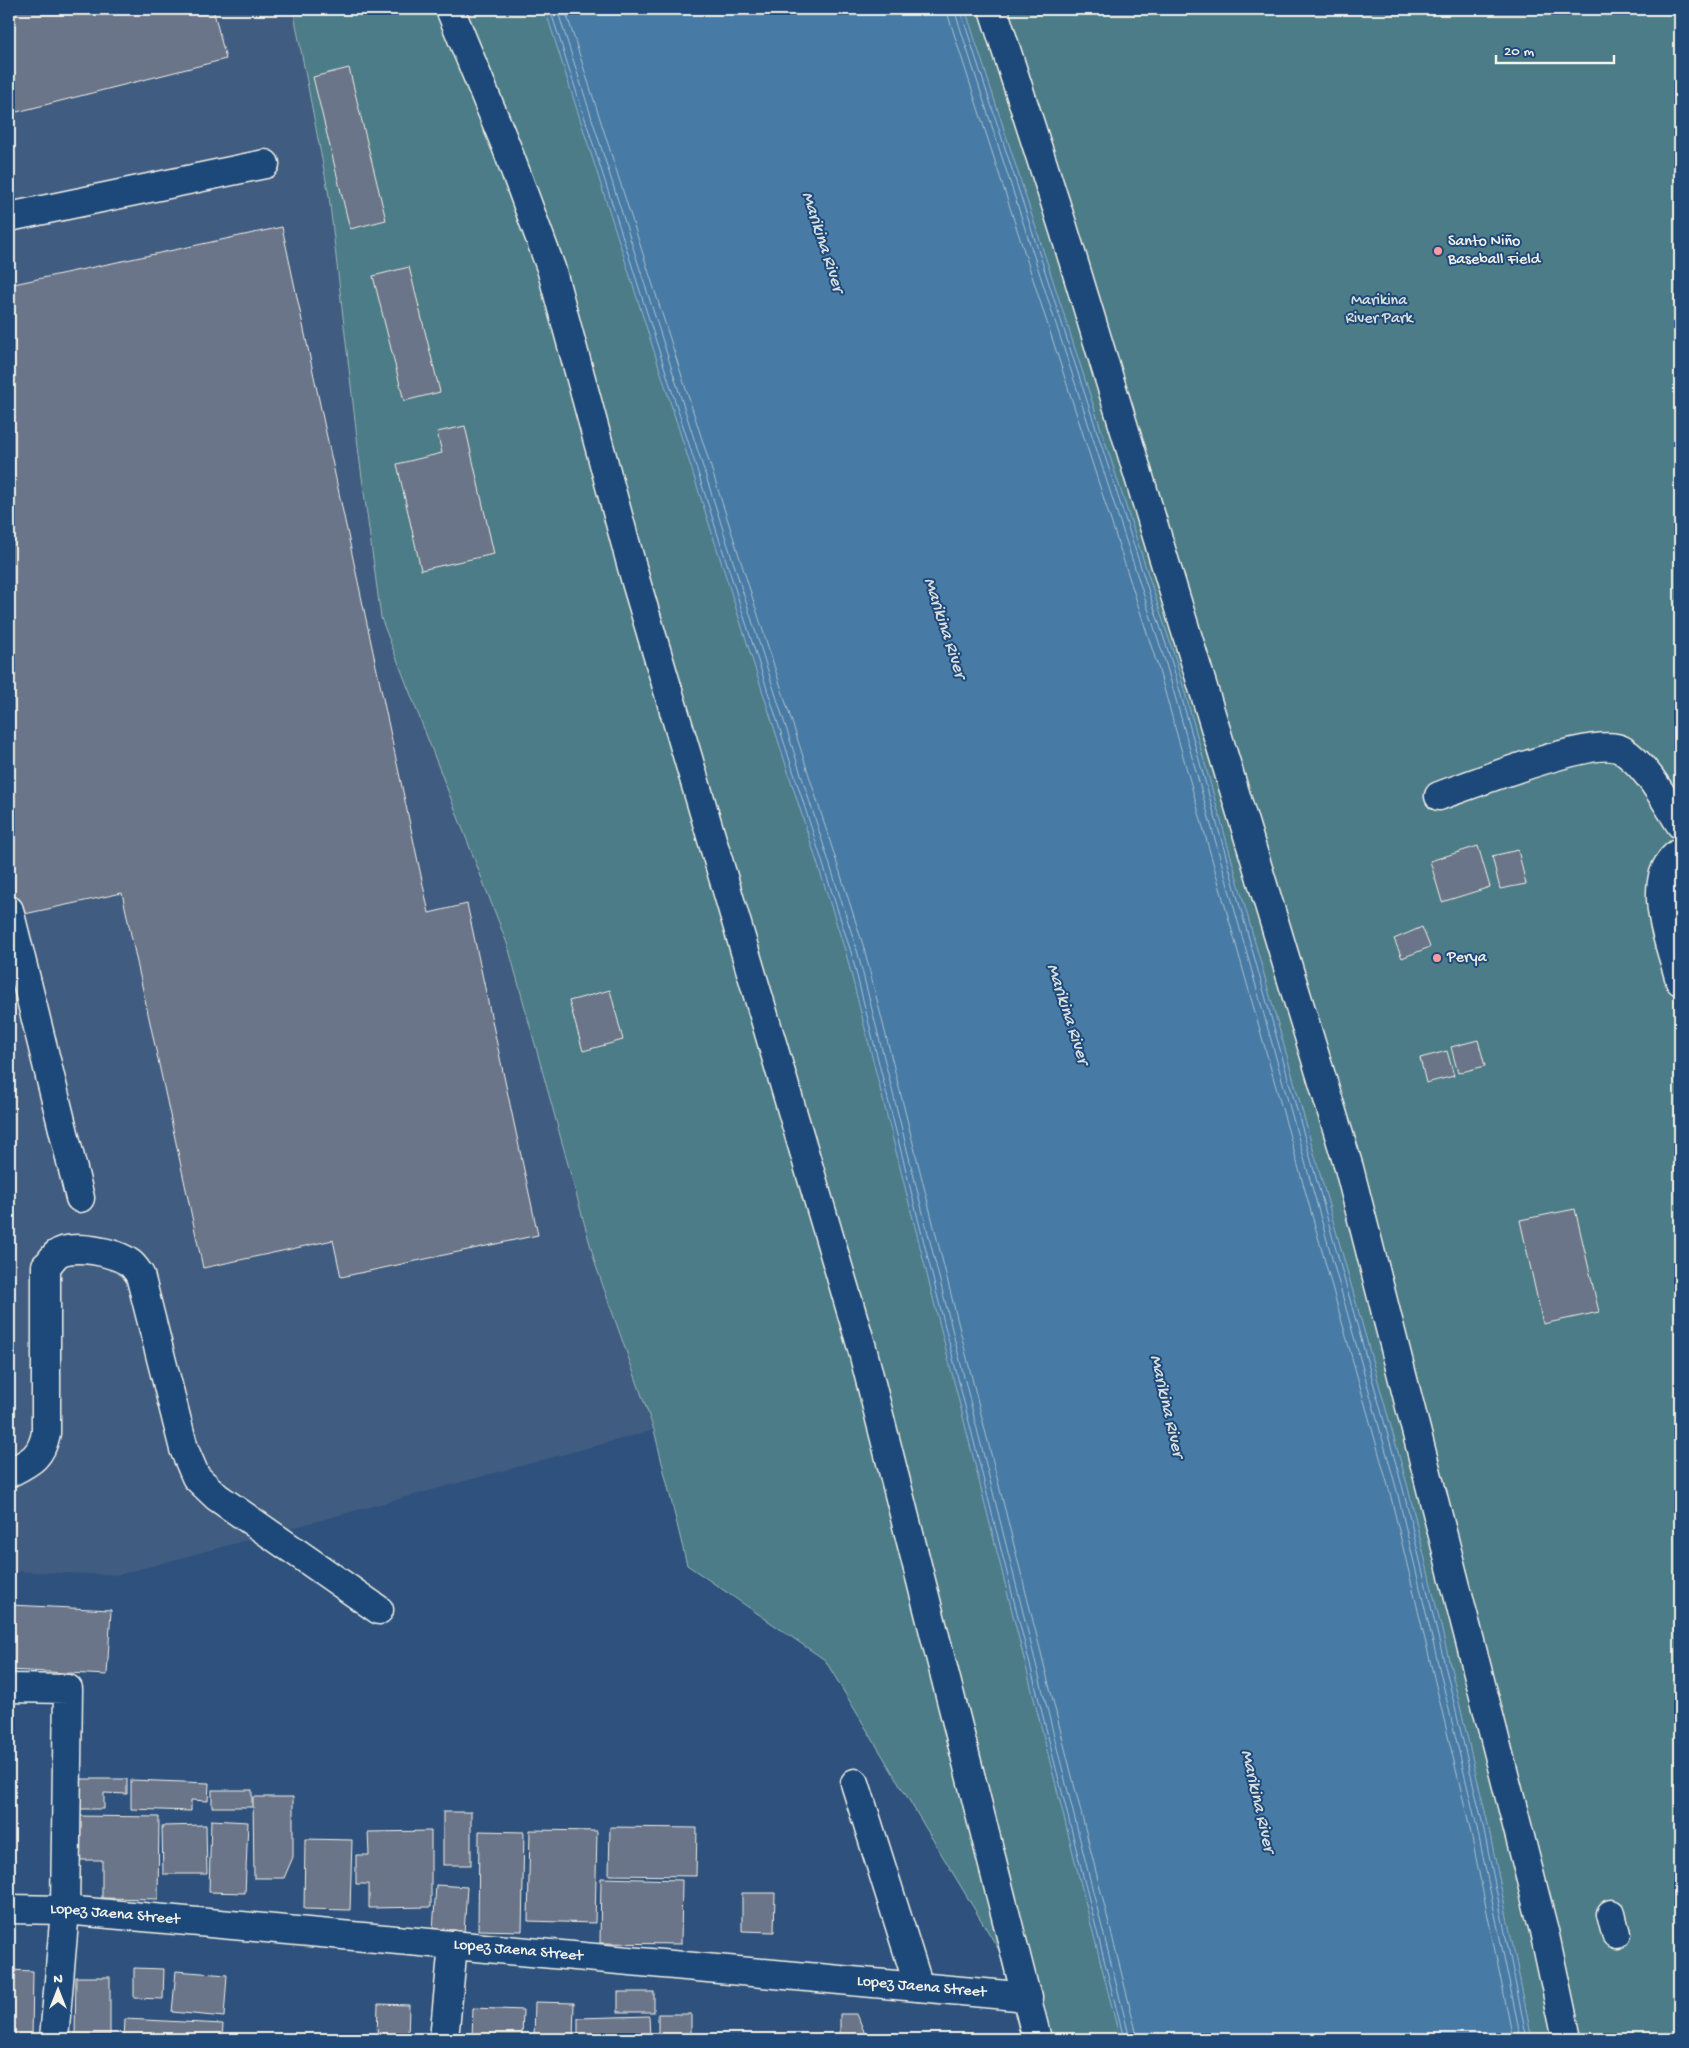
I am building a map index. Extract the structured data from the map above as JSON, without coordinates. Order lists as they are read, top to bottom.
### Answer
{
  "streets": {
    "street": ["Lopez Jaena Street"]
  },
  "water": ["Marikina River"],
  "parks": ["Marikina River Park"],
  "places": ["Santo Niño Baseball Field", "Perya"],
  "scale_bar": "20 m",
  "north": "top"
}
